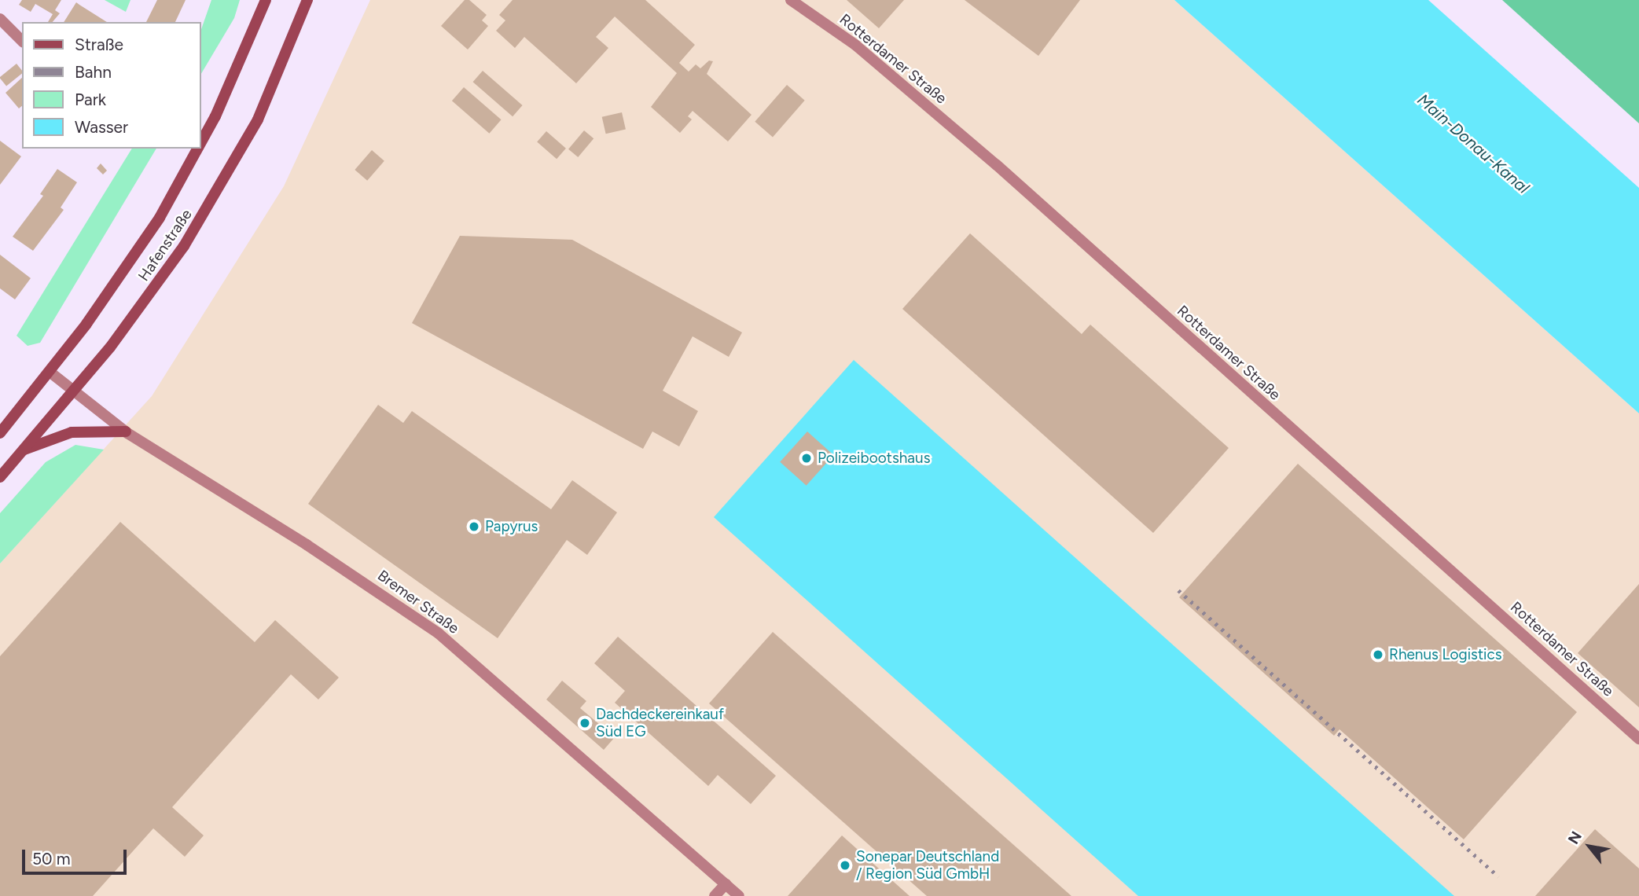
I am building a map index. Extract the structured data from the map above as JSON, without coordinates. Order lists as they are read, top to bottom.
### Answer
{
  "streets": {
    "main road": ["Hafenstraße"],
    "street": ["Rotterdamer Straße", "Bremer Straße"]
  },
  "crossings": [
    ["Hafenstraße", "Bremer Straße"]
  ],
  "water": ["Main-Donau-Kanal"],
  "places": [
    "Polizeibootshaus",
    "Papyrus",
    "Rhenus Logistics",
    "Dachdeckereinkauf Süd EG",
    "Sonepar Deutschland / Region Süd GmbH"
  ],
  "legend": [
    "Straße",
    "Bahn",
    "Park",
    "Wasser"
  ],
  "scale_bar": "50 m",
  "north": "top left"
}
